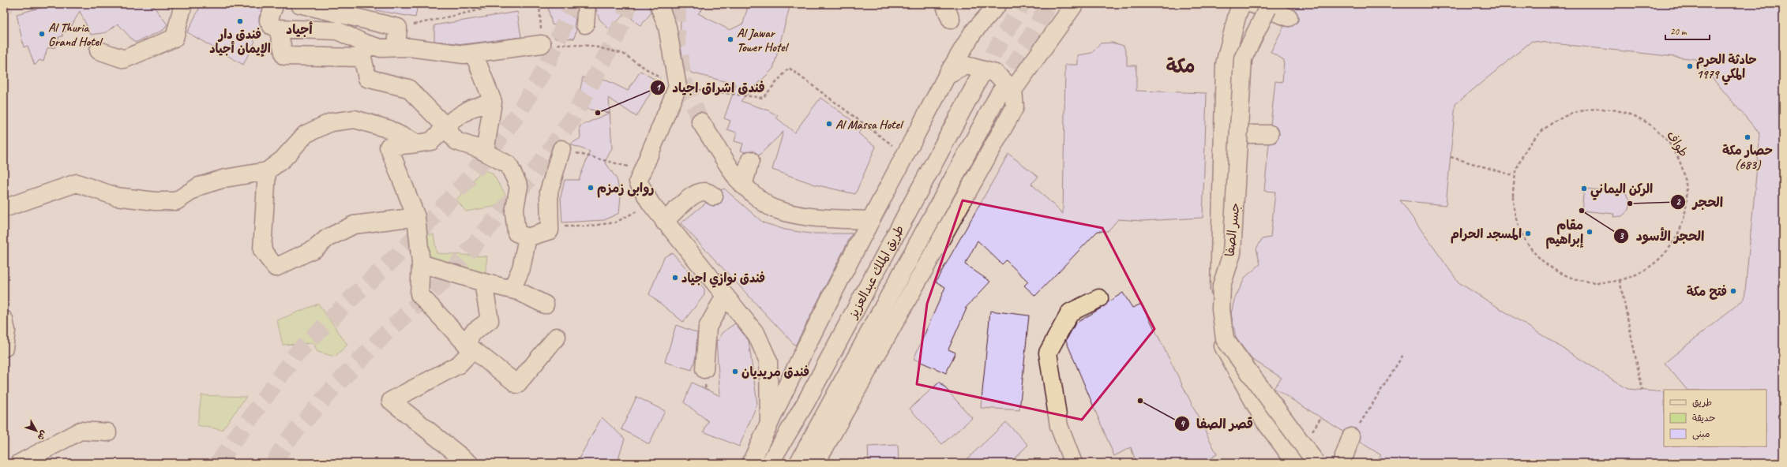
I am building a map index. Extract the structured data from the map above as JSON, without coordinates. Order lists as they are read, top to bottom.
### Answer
{
  "streets": {
    "main road": ["جسر الصفا", "طريق الملك عبدالعزيز"],
    "path": ["طواف"]
  },
  "districts": ["أجياد", "مكة"],
  "places": [
    "فندق دار الإيمان أجياد",
    "Al Thuria Grand Hotel",
    "Al Jawar Tower Hotel",
    "حادثة الحرم المكي 1979",
    "فندق اشراق اجياد",
    "Al Massa Hotel",
    "حصار مكة (683)",
    "روابی زمزم",
    "الركن اليماني",
    "الحجر",
    "الحجر الأسود",
    "مقام إبراهيم",
    "المسجد الحرام",
    "فندق نوازي اجياد",
    "فتح مكة",
    "فندق مريديان",
    "قصر الصفا"
  ],
  "legend": ["طريق", "حديقة", "مبنى"],
  "scale_bar": "20 m",
  "north": "bottom right"
}
